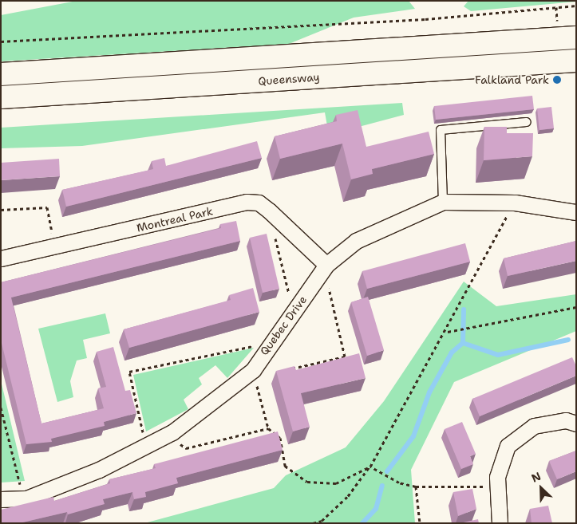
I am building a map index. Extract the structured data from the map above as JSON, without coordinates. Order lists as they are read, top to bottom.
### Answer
{
  "streets": {
    "highway": ["Queensway"],
    "street": ["Montreal Park", "Quebec Drive"]
  },
  "crossings": [
    ["Montreal Park", "Quebec Drive"]
  ],
  "places": ["Falkland Park"],
  "north": "top left"
}
